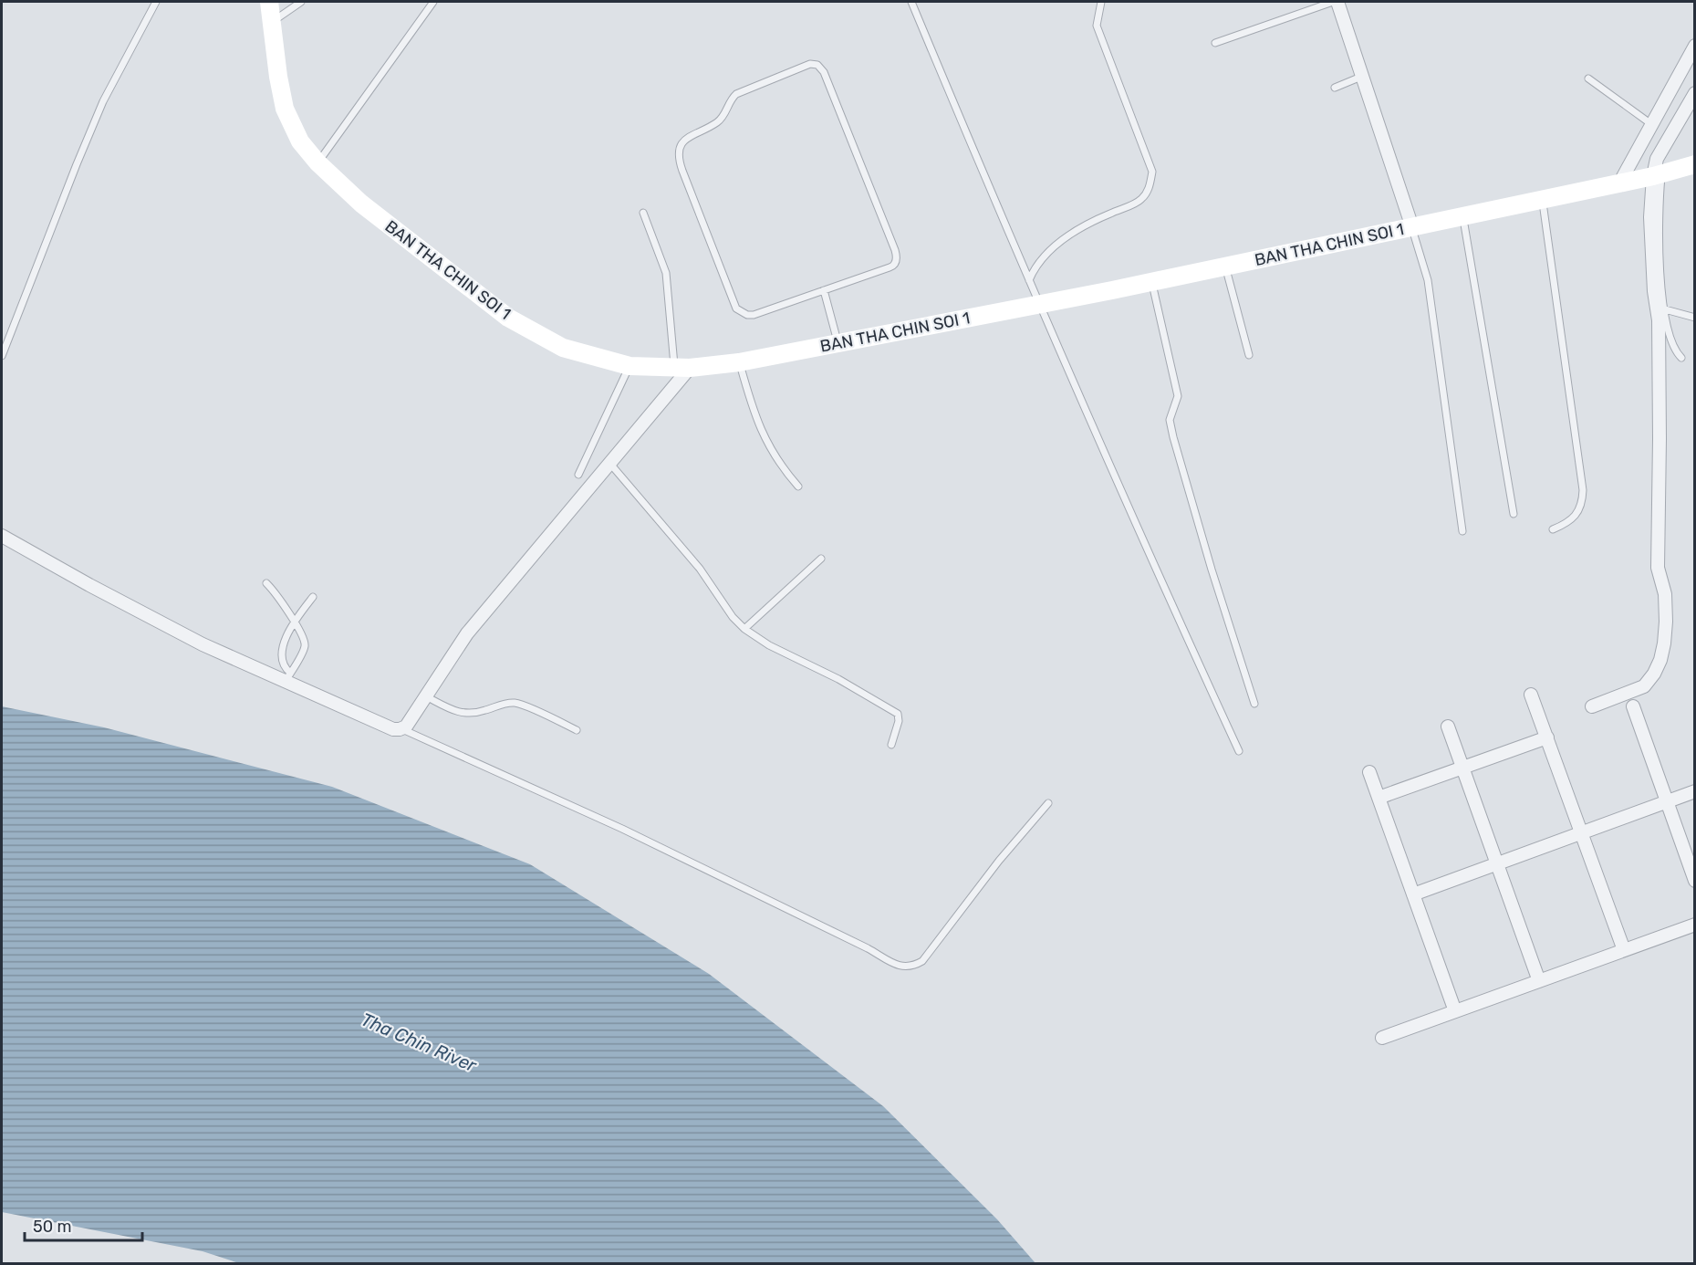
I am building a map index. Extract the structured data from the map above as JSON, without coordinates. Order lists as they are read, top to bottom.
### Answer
{
  "streets": {
    "street": ["BAN THA CHIN SOI 1"]
  },
  "water": ["Tha Chin River"],
  "scale_bar": "50 m"
}
